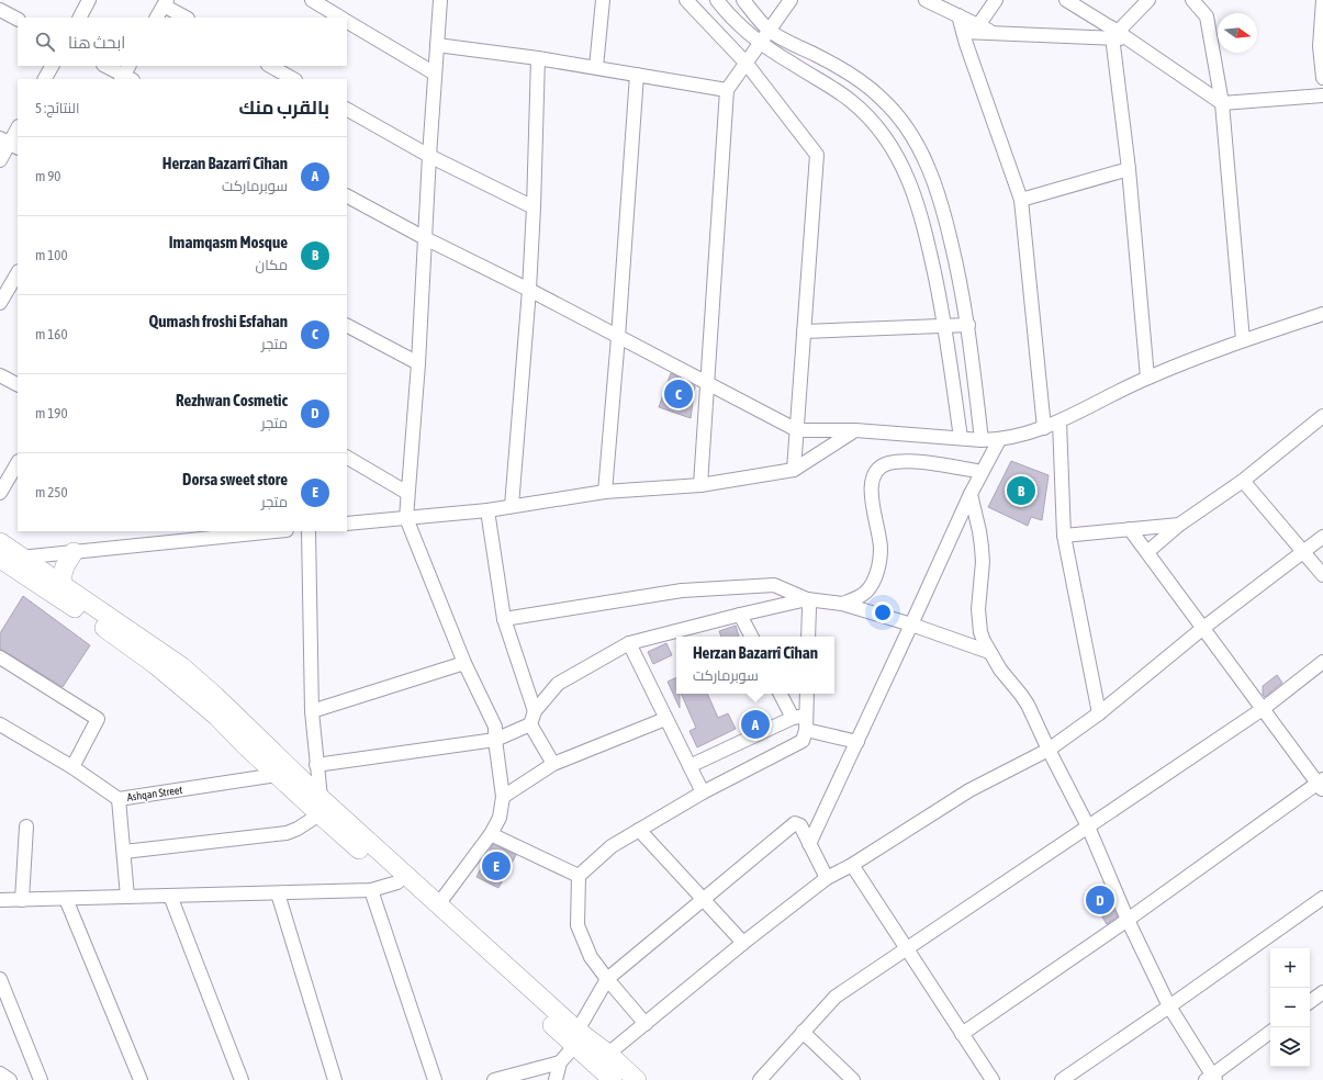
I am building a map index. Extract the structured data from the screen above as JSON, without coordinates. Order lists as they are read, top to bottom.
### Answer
{
  "streets": {
    "street": ["Ashqan Street"]
  },
  "north": "right",
  "page": {
    "search": "ابحث هنا",
    "heading": ["بالقرب منك", "النتائج: 5"],
    "list": [
      {
        "mark": "A",
        "name": "Herzan Bazarrî Cîhan",
        "note": "سوبرماركت",
        "value": "90 m"
      },
      {
        "mark": "B",
        "name": "Imamqasm Mosque",
        "note": "مكان",
        "value": "100 m"
      },
      {
        "mark": "C",
        "name": "Qumash froshi Esfahan",
        "note": "متجر",
        "value": "160 m"
      },
      {
        "mark": "D",
        "name": "Rezhwan Cosmetic",
        "note": "متجر",
        "value": "190 m"
      },
      {
        "mark": "E",
        "name": "Dorsa sweet store",
        "note": "متجر",
        "value": "250 m"
      }
    ],
    "pins": [
      "C",
      "B",
      "A",
      "E",
      "D"
    ],
    "popup": ["Herzan Bazarrî Cîhan", "سوبرماركت"],
    "map_buttons": ["+", "−"]
  }
}
